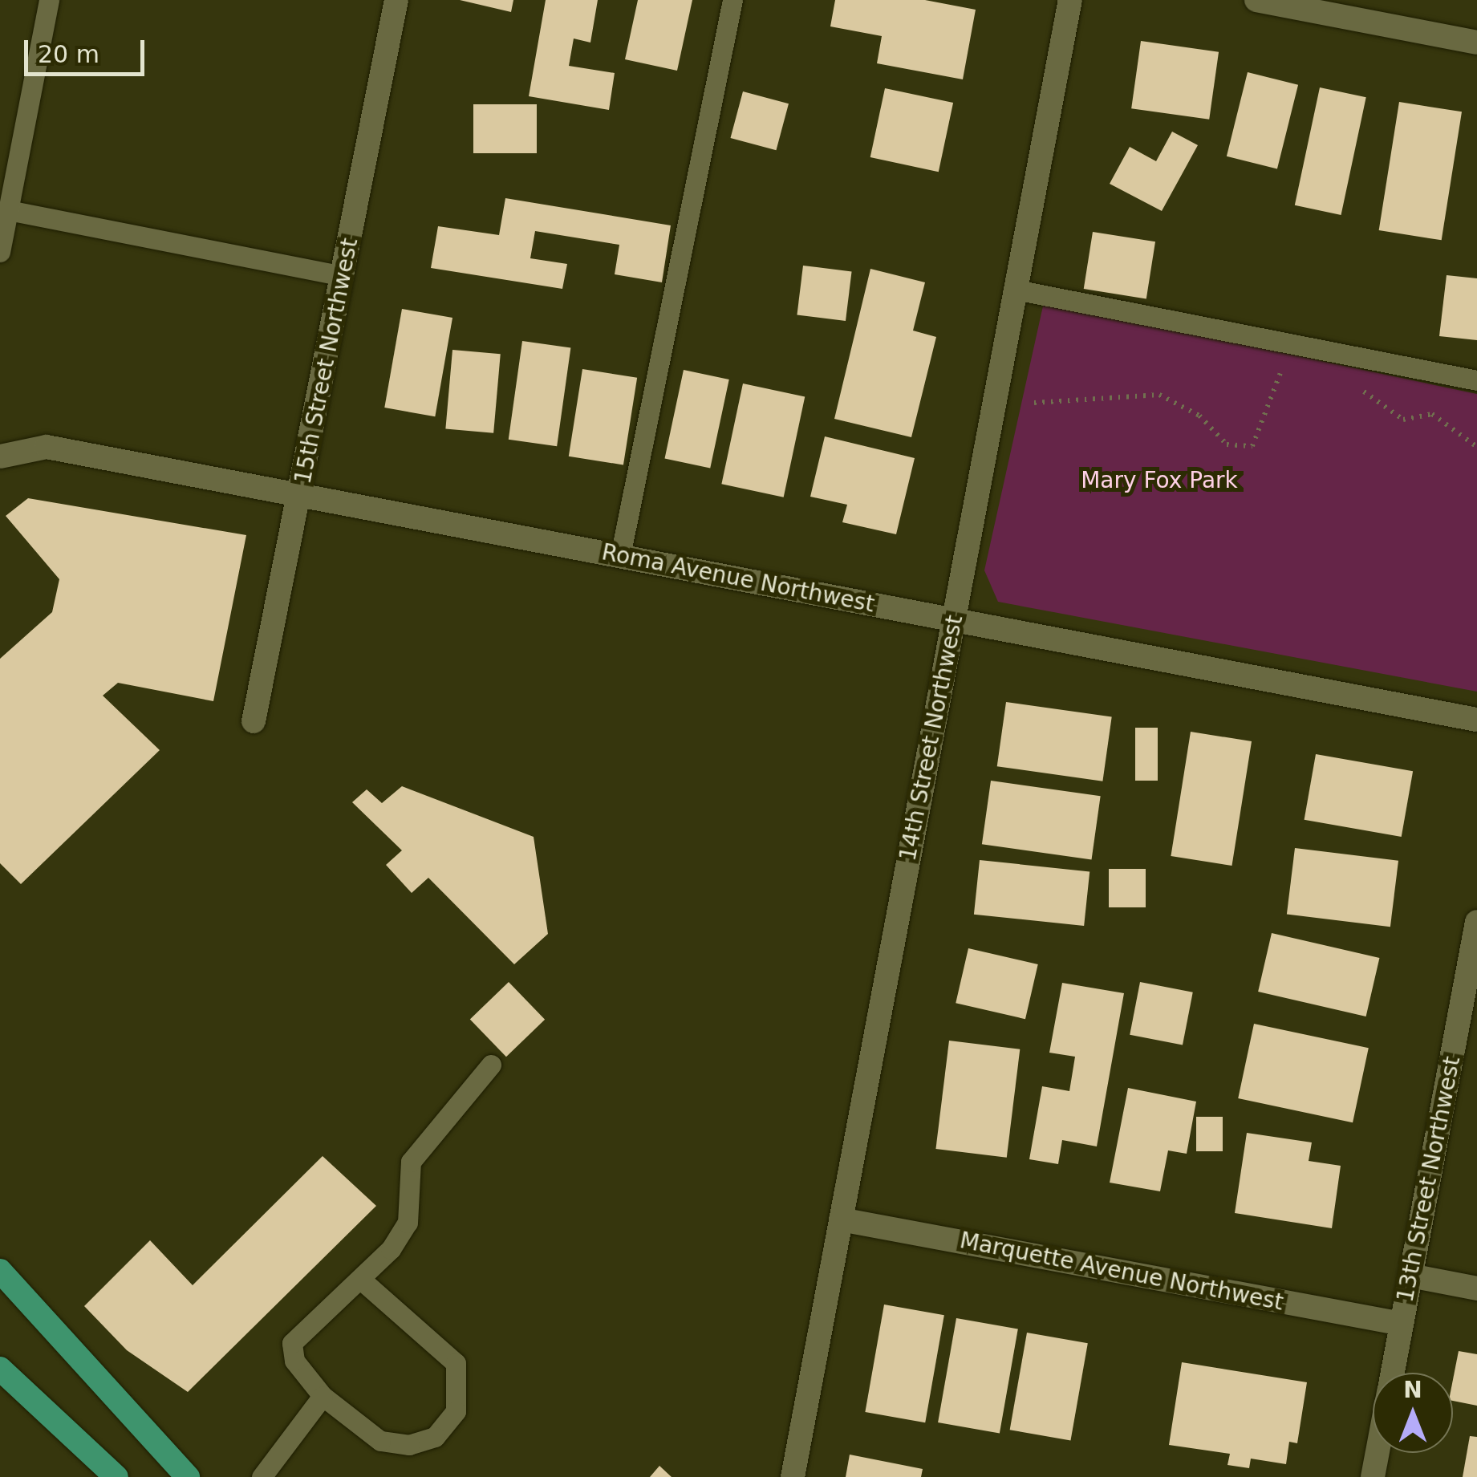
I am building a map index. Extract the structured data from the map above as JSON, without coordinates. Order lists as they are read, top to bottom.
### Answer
{
  "streets": {
    "street": [
      "15th Street Northwest",
      "Roma Avenue Northwest",
      "14th Street Northwest",
      "13th Street Northwest",
      "Marquette Avenue Northwest"
    ]
  },
  "crossings": [
    ["15th Street Northwest", "Roma Avenue Northwest"],
    ["Roma Avenue Northwest", "14th Street Northwest"],
    ["14th Street Northwest", "Marquette Avenue Northwest"],
    ["13th Street Northwest", "Marquette Avenue Northwest"]
  ],
  "parks": ["Mary Fox Park"],
  "scale_bar": "20 m",
  "north": "top"
}
